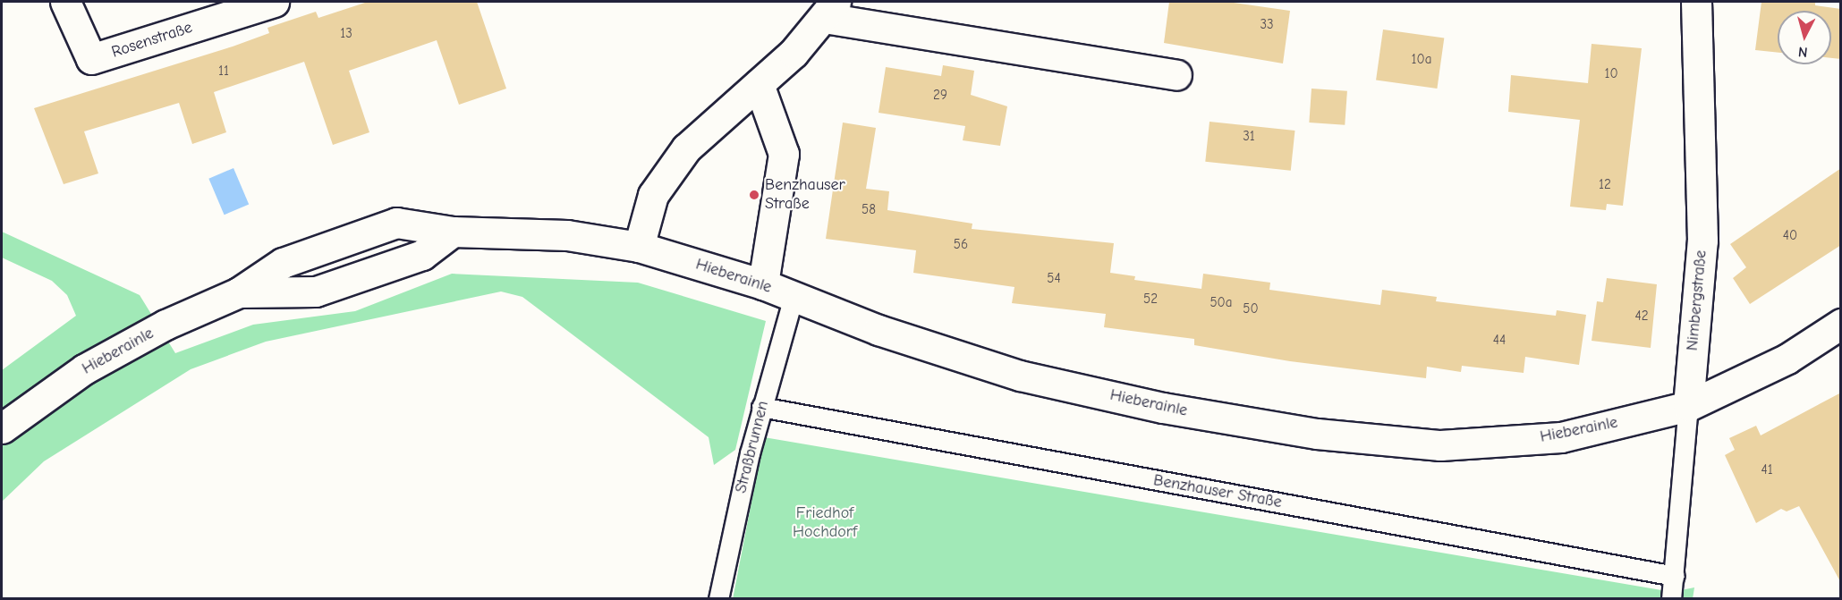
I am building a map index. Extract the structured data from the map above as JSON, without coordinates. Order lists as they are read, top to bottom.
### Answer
{
  "streets": {
    "street": ["Rosenstraße", "Hieberainle", "Nimbergstraße"],
    "lane": ["Straßbrunnen", "Benzhauser Straße"]
  },
  "crossings": [
    ["Hieberainle", "Nimbergstraße"],
    ["Hieberainle", "Straßbrunnen"],
    ["Nimbergstraße", "Benzhauser Straße"],
    ["Straßbrunnen", "Benzhauser Straße"]
  ],
  "parks": ["Friedhof Hochdorf"],
  "places": ["Benzhauser Straße"],
  "house_numbers": [
    "33",
    "13",
    "10a",
    "11",
    "10",
    "29",
    "31",
    "12",
    "58",
    "40",
    "56",
    "54",
    "52",
    "50a",
    "50",
    "42",
    "44",
    "41"
  ],
  "north": "bottom"
}
